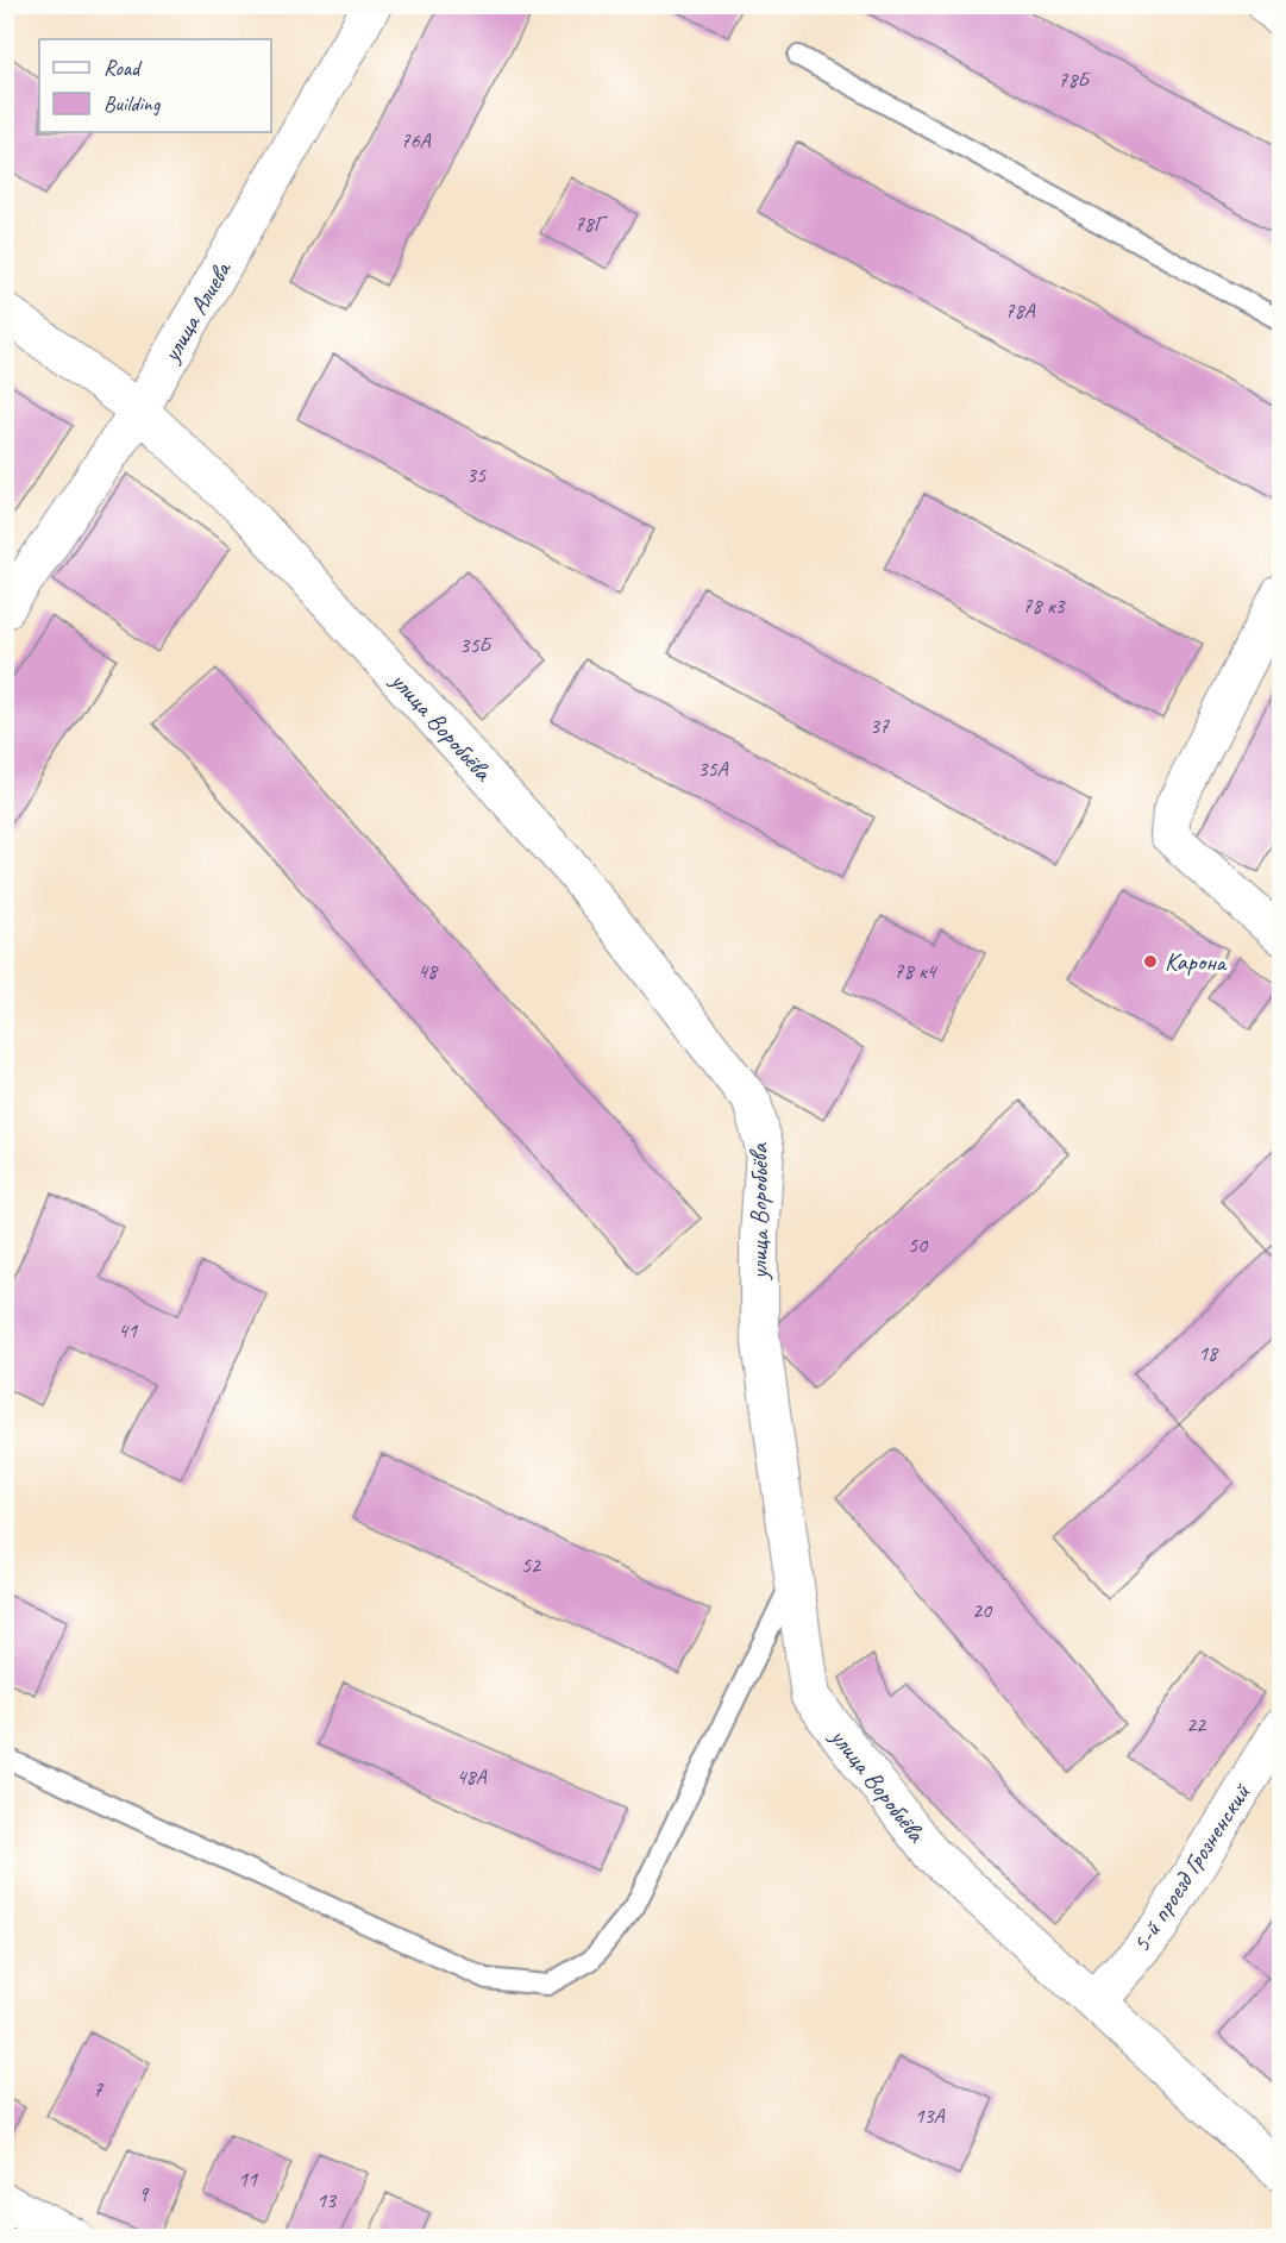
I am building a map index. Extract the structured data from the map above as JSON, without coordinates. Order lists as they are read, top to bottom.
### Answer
{
  "streets": {
    "street": ["улица Алиева", "улица Воробьёва", "5-й проезд Грозненский"]
  },
  "crossings": [
    ["улица Алиева", "улица Воробьёва"],
    ["улица Воробьёва", "5-й проезд Грозненский"]
  ],
  "places": ["Карона"],
  "house_numbers": [
    "78Б",
    "76А",
    "78Г",
    "78А",
    "35",
    "78 к3",
    "35Б",
    "37",
    "35А",
    "48",
    "78 к4",
    "50",
    "41",
    "18",
    "52",
    "20",
    "22",
    "48А",
    "7",
    "13А",
    "11",
    "9",
    "13"
  ],
  "legend": ["Road", "Building"]
}
